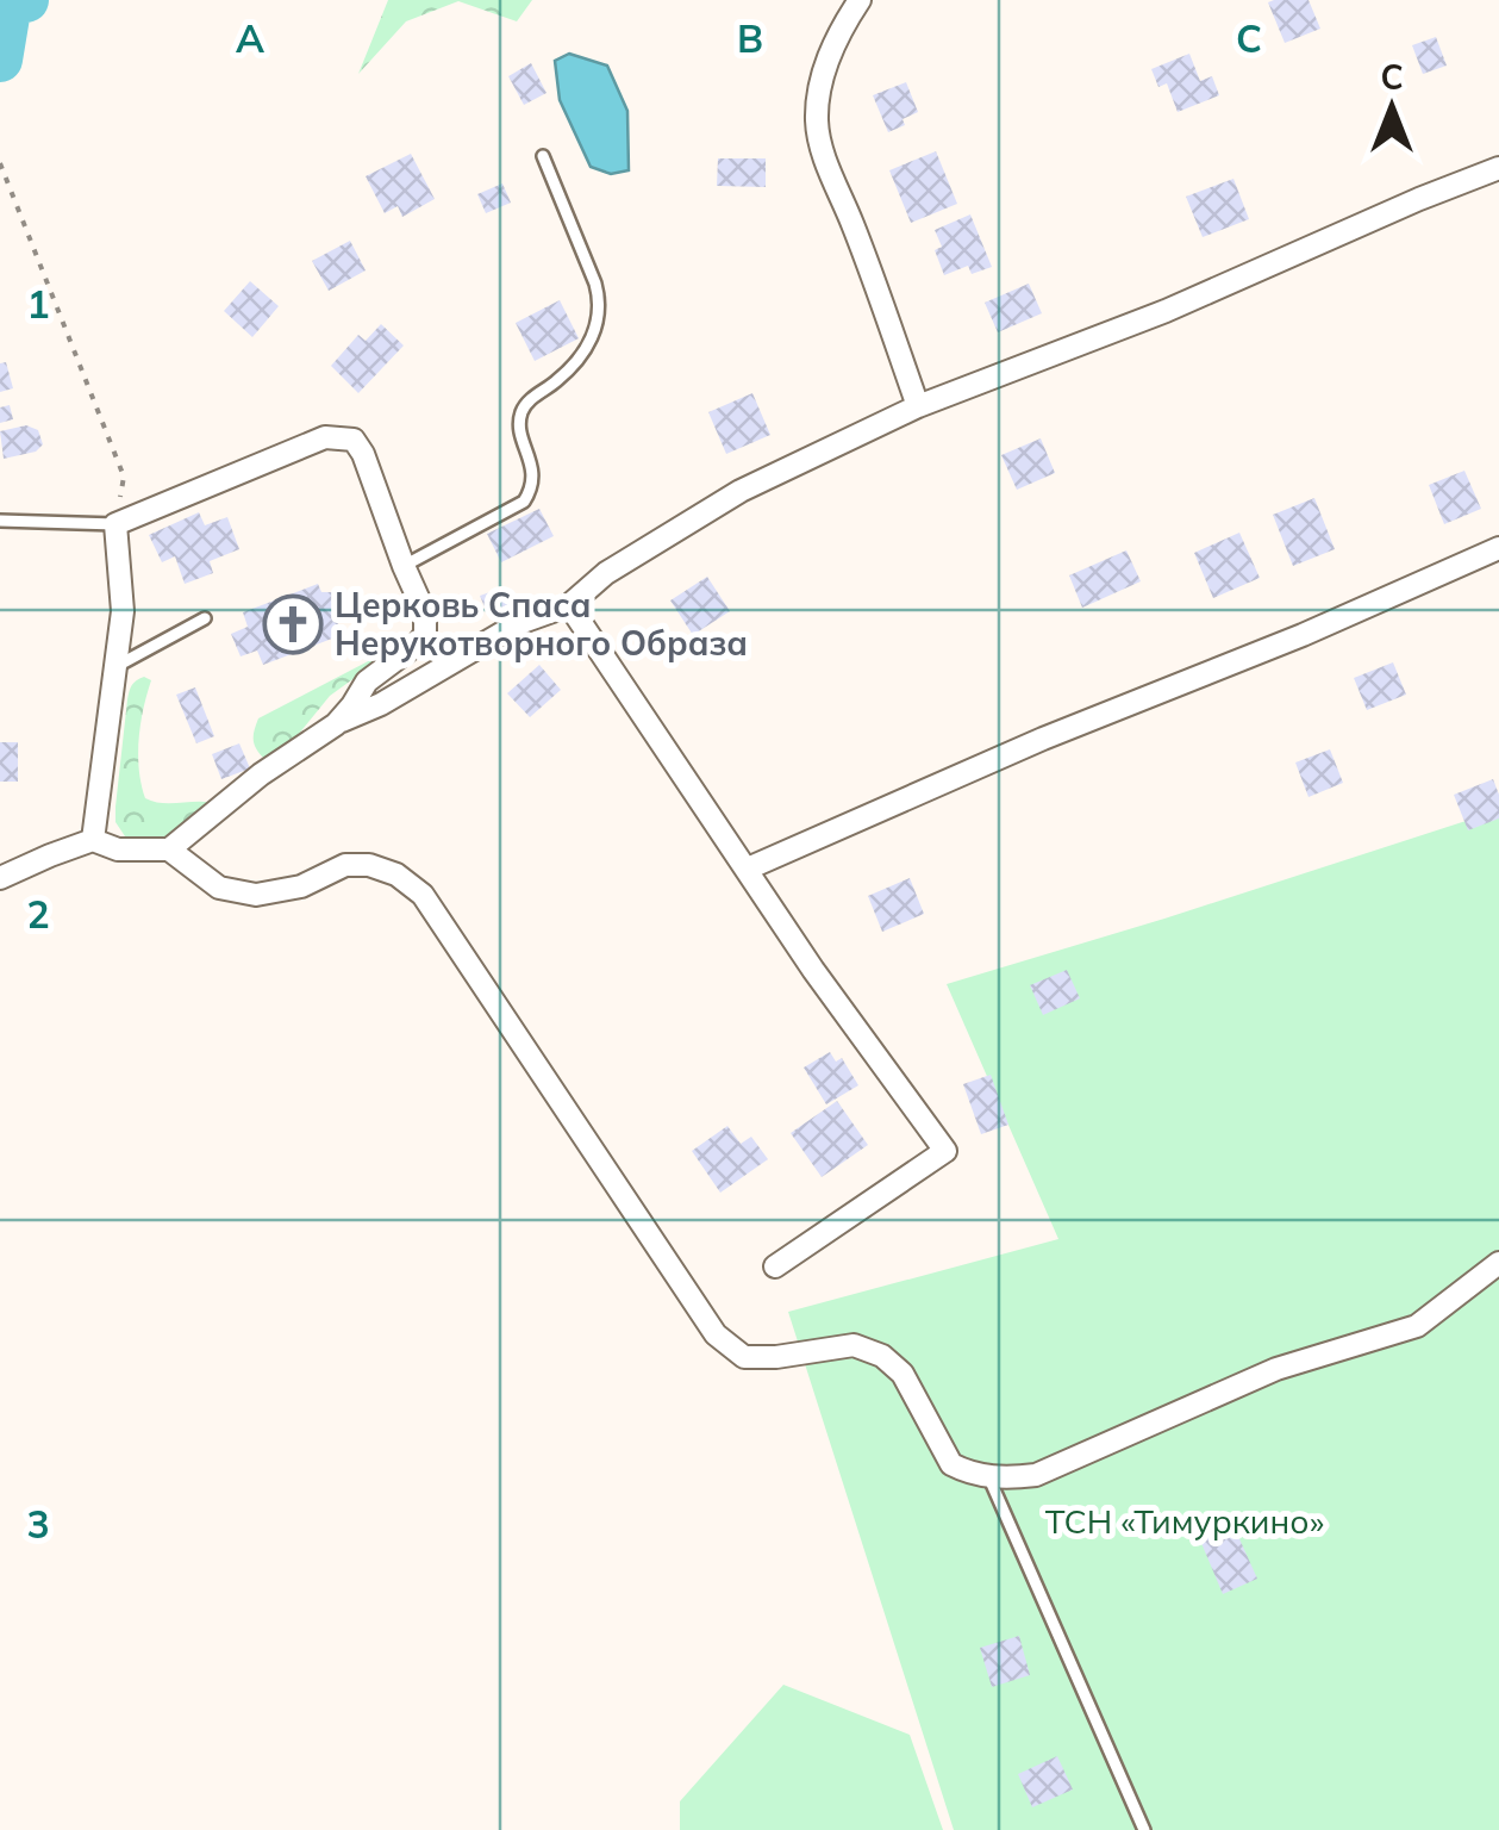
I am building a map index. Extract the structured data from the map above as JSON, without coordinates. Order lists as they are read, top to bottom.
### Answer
{
  "parks": ["ТСН «Тимуркино»"],
  "places": {
    "church": ["Церковь Спаса Нерукотворного Образа"]
  },
  "north": "top",
  "grid": {
    "columns": ["A", "B", "C"],
    "rows": ["1", "2", "3"]
  }
}
